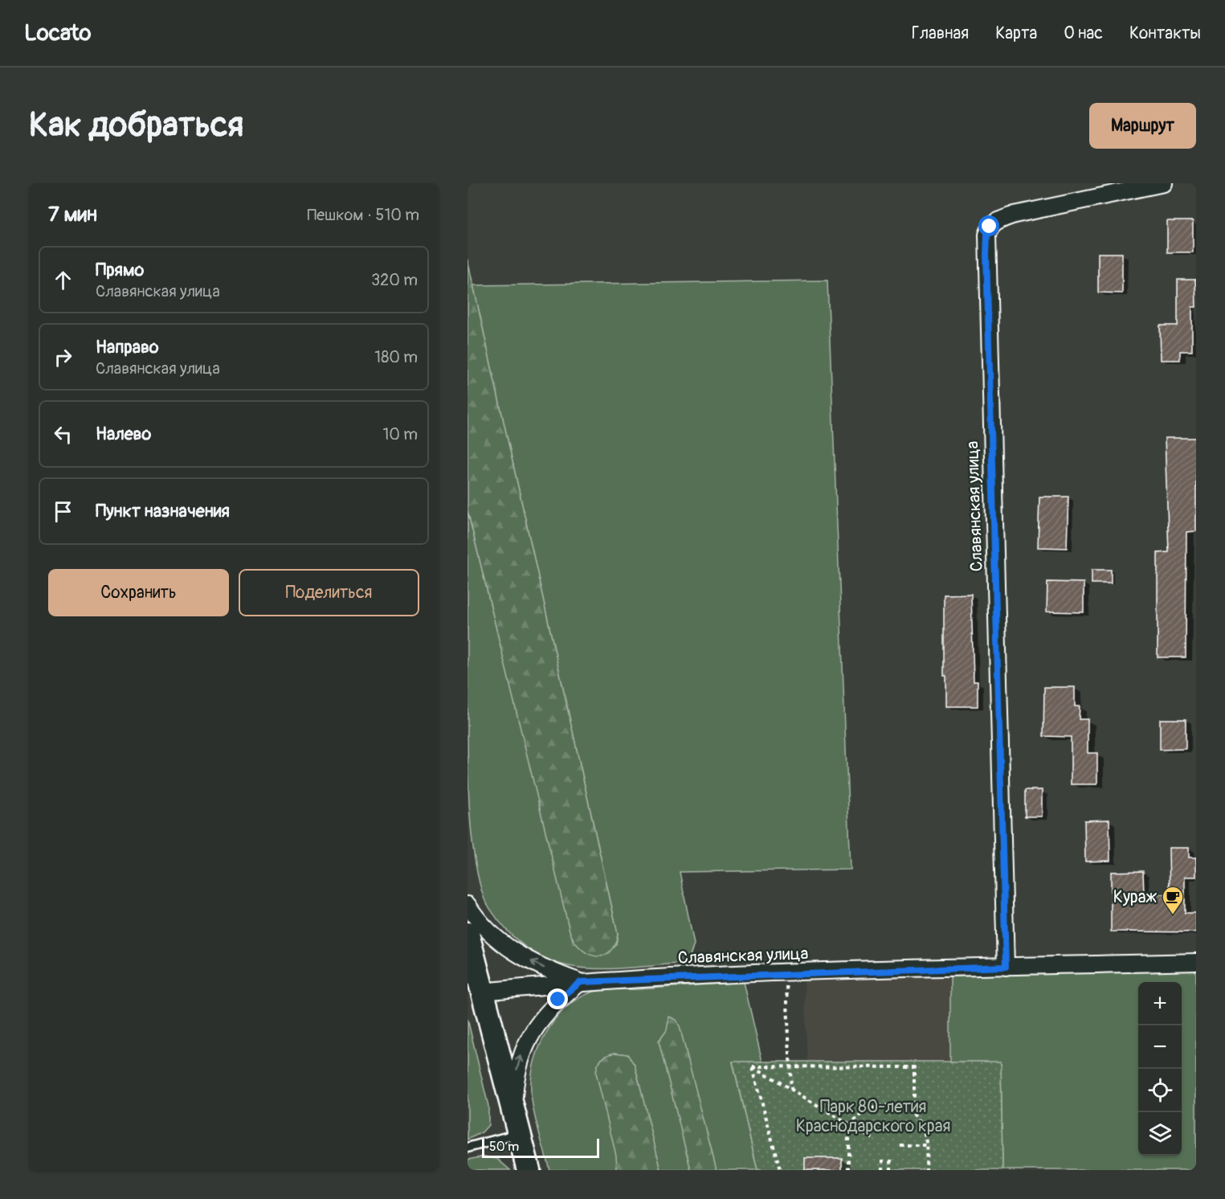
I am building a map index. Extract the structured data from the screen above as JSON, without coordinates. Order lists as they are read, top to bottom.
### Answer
{
  "streets": {
    "street": ["Славянская улица"]
  },
  "parks": ["Парк 80-летия Краснодарского края"],
  "places": {
    "cafe": ["Кураж"]
  },
  "scale_bar": "50 m",
  "page": {
    "header": "Locato",
    "nav": [
      "Главная",
      "Карта",
      "О нас",
      "Контакты"
    ],
    "buttons": [
      "Маршрут",
      ["Сохранить", "Поделиться"]
    ],
    "title": "Как добраться",
    "heading": ["7 мин", "Пешком · 510 m"],
    "list": [
      ["Прямо", "Славянская улица", "320 m"],
      ["Направо", "Славянская улица", "180 m"],
      ["Налево", "10 m"],
      "Пункт назначения"
    ],
    "map_buttons": ["+", "−"],
    "scale": "50 m"
  }
}
